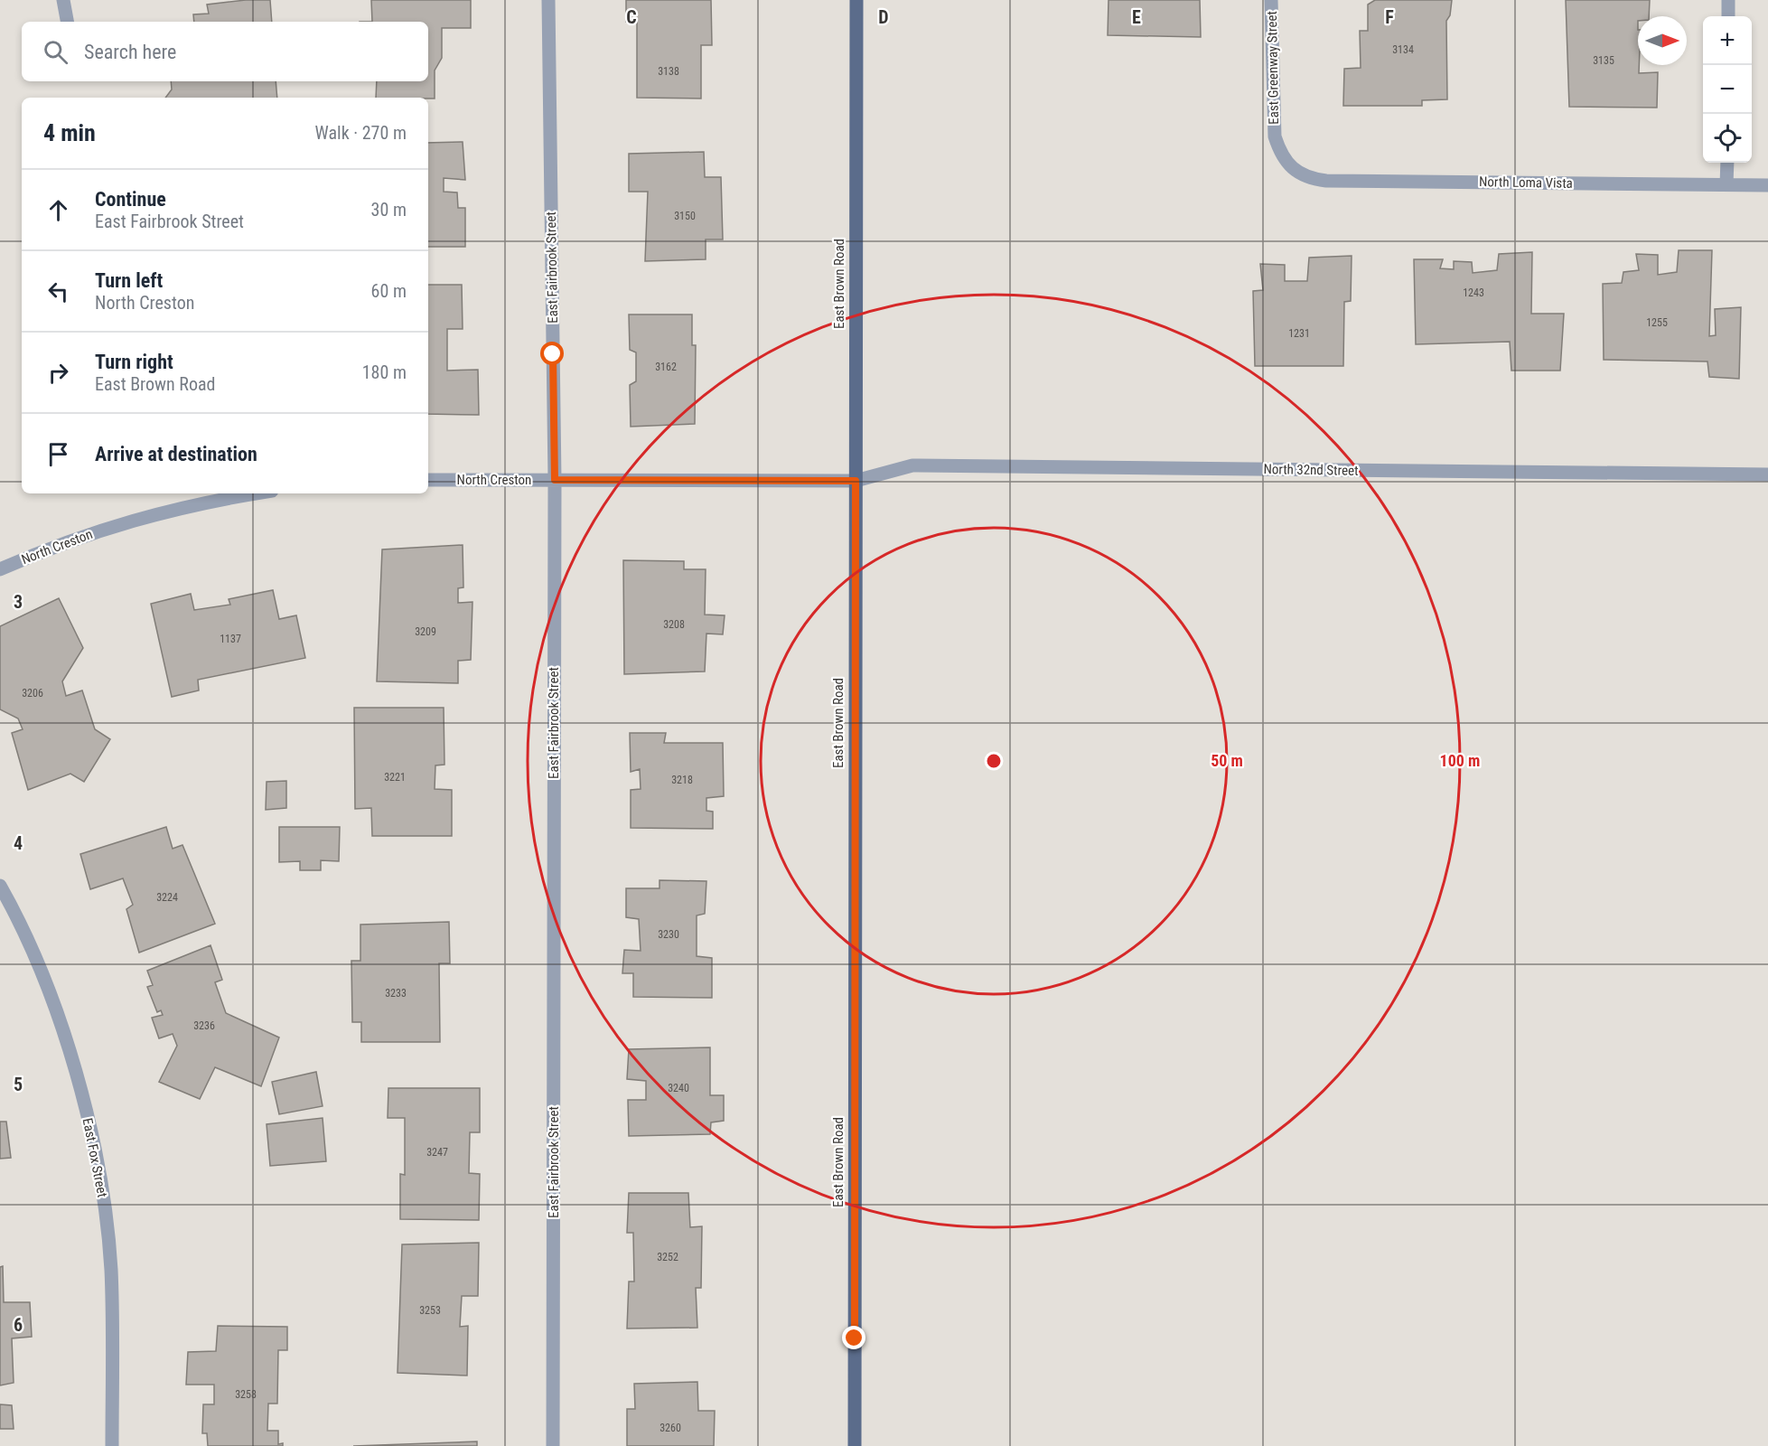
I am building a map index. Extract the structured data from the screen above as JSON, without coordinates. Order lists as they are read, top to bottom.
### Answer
{
  "streets": {
    "main road": ["East Brown Road"],
    "street": [
      "East Greenway Street",
      "North Loma Vista",
      "East Fairbrook Street",
      "North 32nd Street",
      "North Creston",
      "East Fox Street"
    ]
  },
  "crossings": [
    ["East Greenway Street", "North Loma Vista"],
    ["East Fairbrook Street", "North Creston"],
    ["East Brown Road", "North 32nd Street"],
    ["East Brown Road", "North Creston"],
    ["North 32nd Street", "North Creston"]
  ],
  "house_numbers": [
    "3134",
    "3135",
    "3138",
    "3150",
    "1243",
    "1255",
    "1231",
    "3162",
    "3208",
    "3209",
    "1137",
    "3206",
    "3221",
    "3218",
    "3224",
    "3230",
    "3233",
    "3236",
    "3240",
    "3247",
    "3252",
    "3253",
    "3258",
    "3260"
  ],
  "north": "right",
  "page": {
    "map_buttons": ["+", "−"],
    "search": "Search here",
    "heading": ["4 min", "Walk · 270 m"],
    "list": [
      ["Continue", "East Fairbrook Street", "30 m"],
      ["Turn left", "North Creston", "60 m"],
      ["Turn right", "East Brown Road", "180 m"],
      "Arrive at destination"
    ]
  },
  "grid": {
    "columns": [
      "C",
      "D",
      "E",
      "F"
    ],
    "rows": [
      "3",
      "4",
      "5",
      "6"
    ]
  },
  "rings": ["50 m", "100 m"]
}
